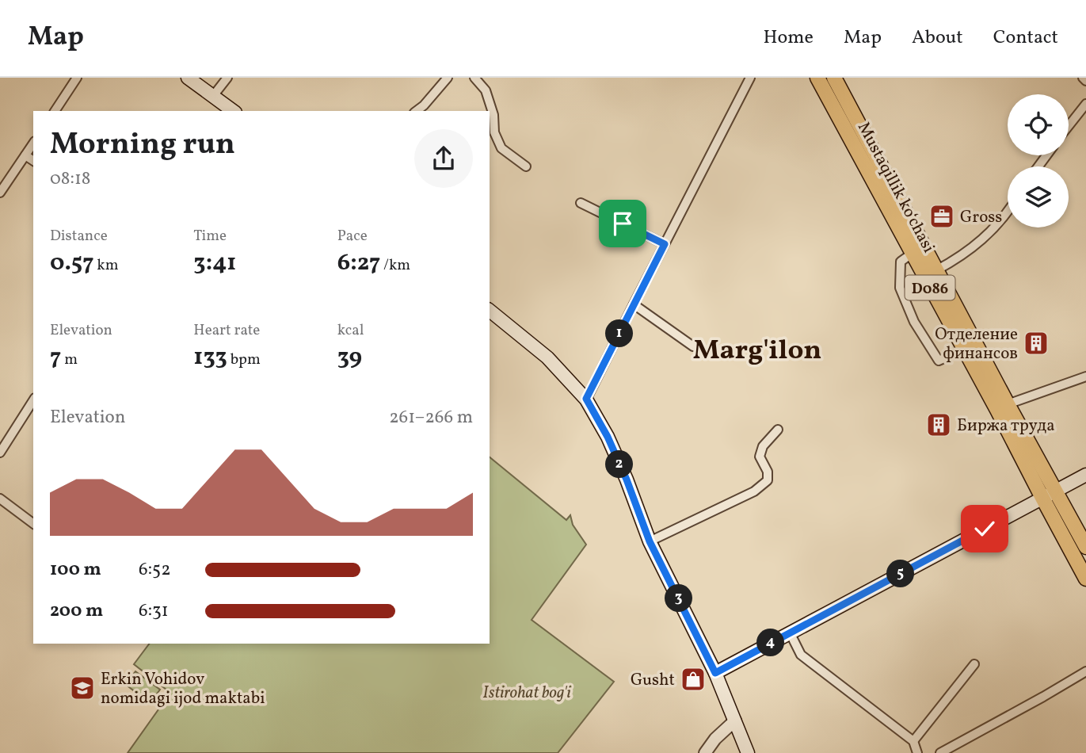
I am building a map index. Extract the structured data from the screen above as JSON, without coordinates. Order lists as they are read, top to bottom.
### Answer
{
  "streets": {
    "main road": ["Mustaqillik koʻchasi", "D086"]
  },
  "districts": ["Marg'ilon"],
  "parks": ["Istirohat bog'i"],
  "places": {
    "office": ["Gross"],
    "building": ["Отделение финансов", "Биржа труда"],
    "shop": ["Gusht"],
    "school or university": ["Erkin Vohidov nomidagi ijod maktabi"]
  },
  "page": {
    "header": "Map",
    "nav": [
      "Home",
      "Map",
      "About",
      "Contact"
    ],
    "heading": ["Morning run", "08:18"],
    "stats": [
      ["Distance", "0.57 km"],
      ["Time", "3:41"],
      ["Pace", "6:27 /km"],
      ["Elevation", "7 m"],
      ["Heart rate", "133 bpm"],
      ["kcal", "39"]
    ],
    "pins": [
      "1",
      "2",
      "5",
      "3",
      "4"
    ],
    "chart": ["Elevation", "261–266 m"],
    "list": [
      {
        "name": "100 m",
        "note": "6:52"
      },
      {
        "name": "200 m",
        "note": "6:31"
      }
    ]
  }
}
